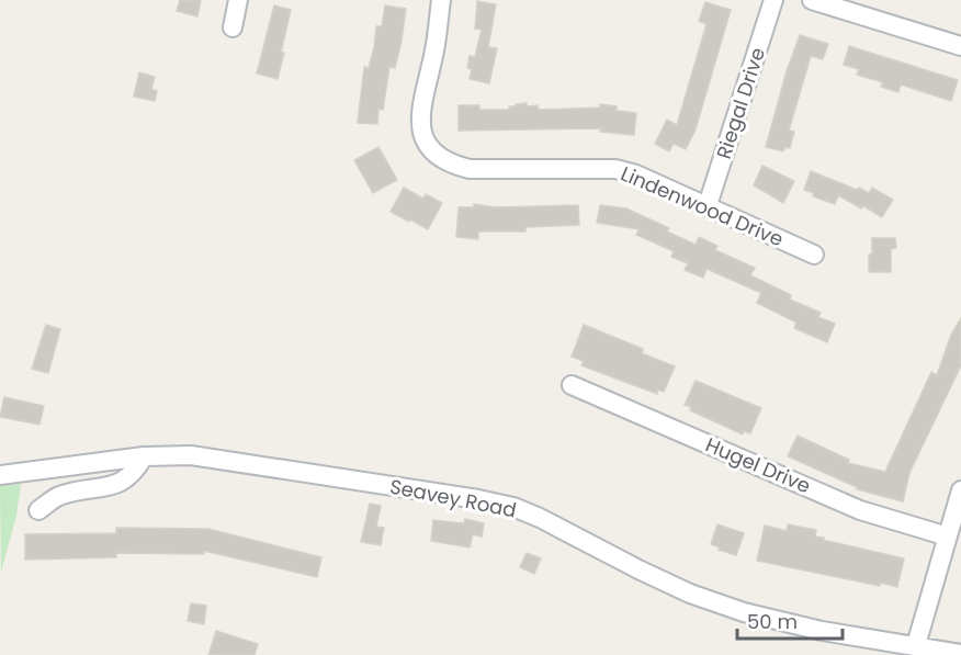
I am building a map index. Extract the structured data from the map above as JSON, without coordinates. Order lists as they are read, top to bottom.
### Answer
{
  "streets": {
    "street": [
      "Riegal Drive",
      "Lindenwood Drive",
      "Hugel Drive",
      "Seavey Road"
    ]
  },
  "crossings": [
    ["Riegal Drive", "Lindenwood Drive"]
  ],
  "scale_bar": "50 m"
}
